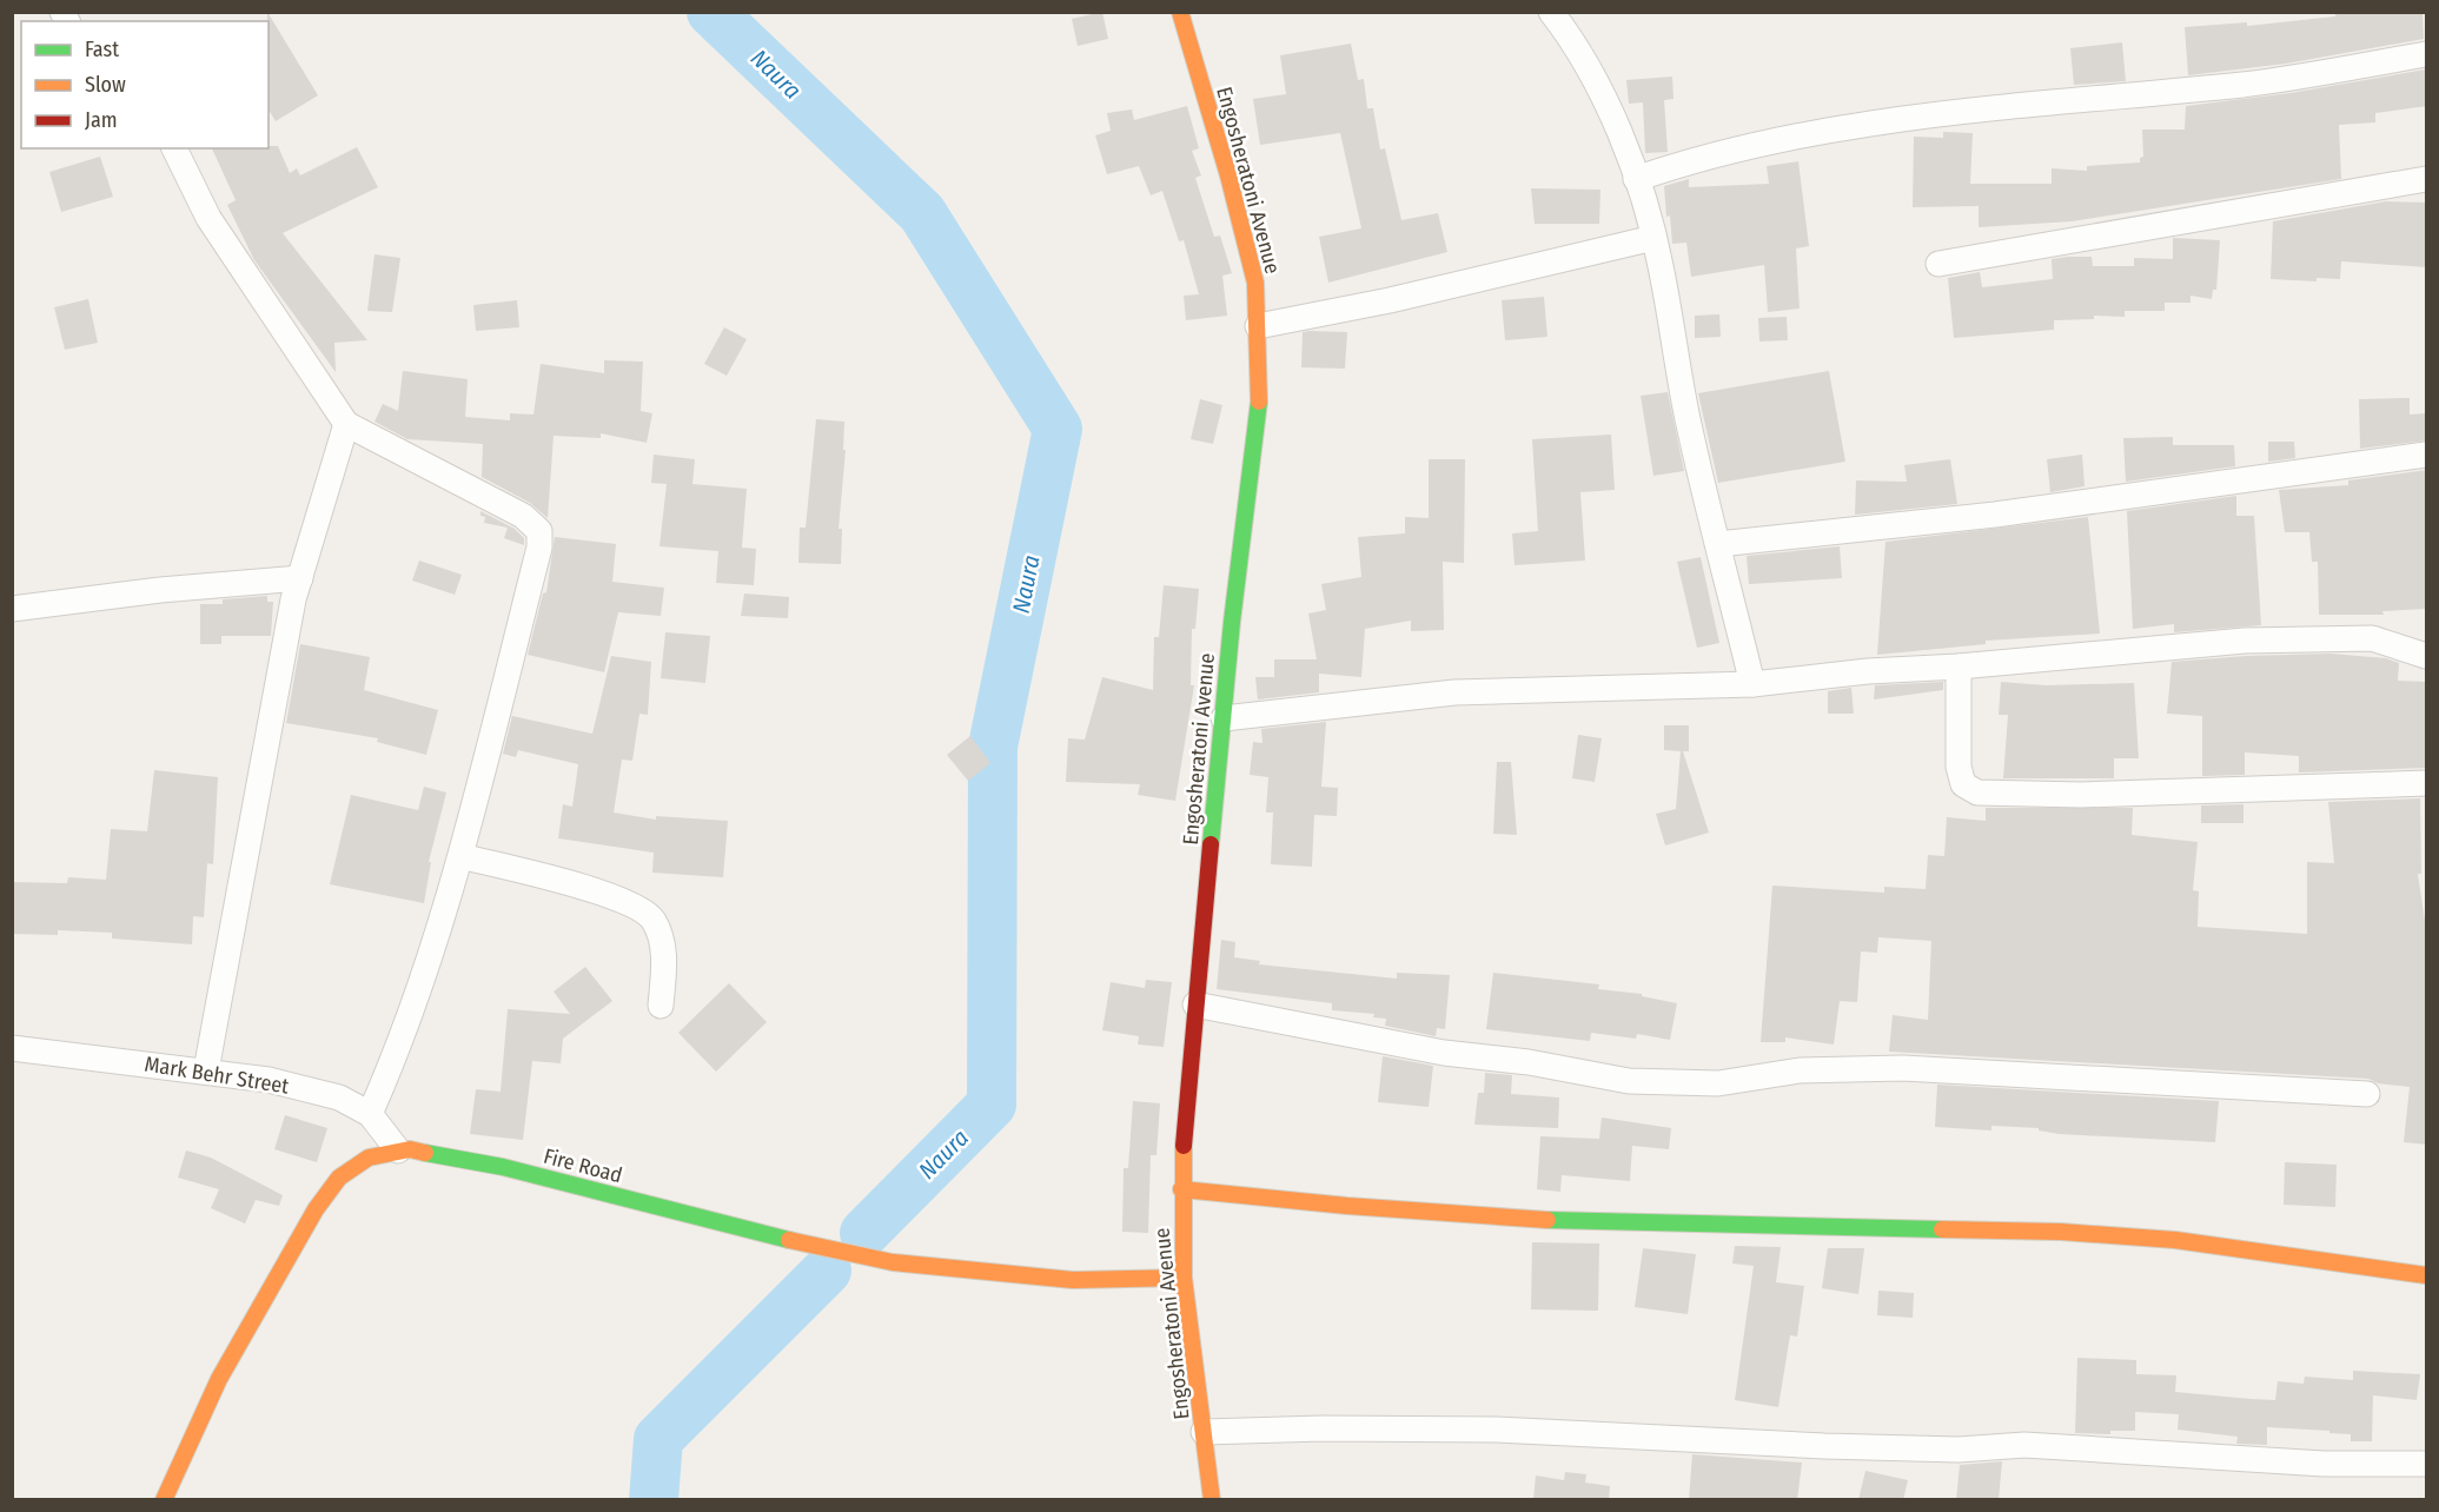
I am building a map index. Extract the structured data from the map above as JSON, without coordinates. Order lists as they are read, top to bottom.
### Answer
{
  "streets": {
    "street": ["Engosheratoni Avenue", "Mark Behr Street", "Fire Road"]
  },
  "crossings": [
    ["Engosheratoni Avenue", "Fire Road"],
    ["Mark Behr Street", "Fire Road"]
  ],
  "water": ["Naura"],
  "legend": ["Fast", "Slow", "Jam"]
}
